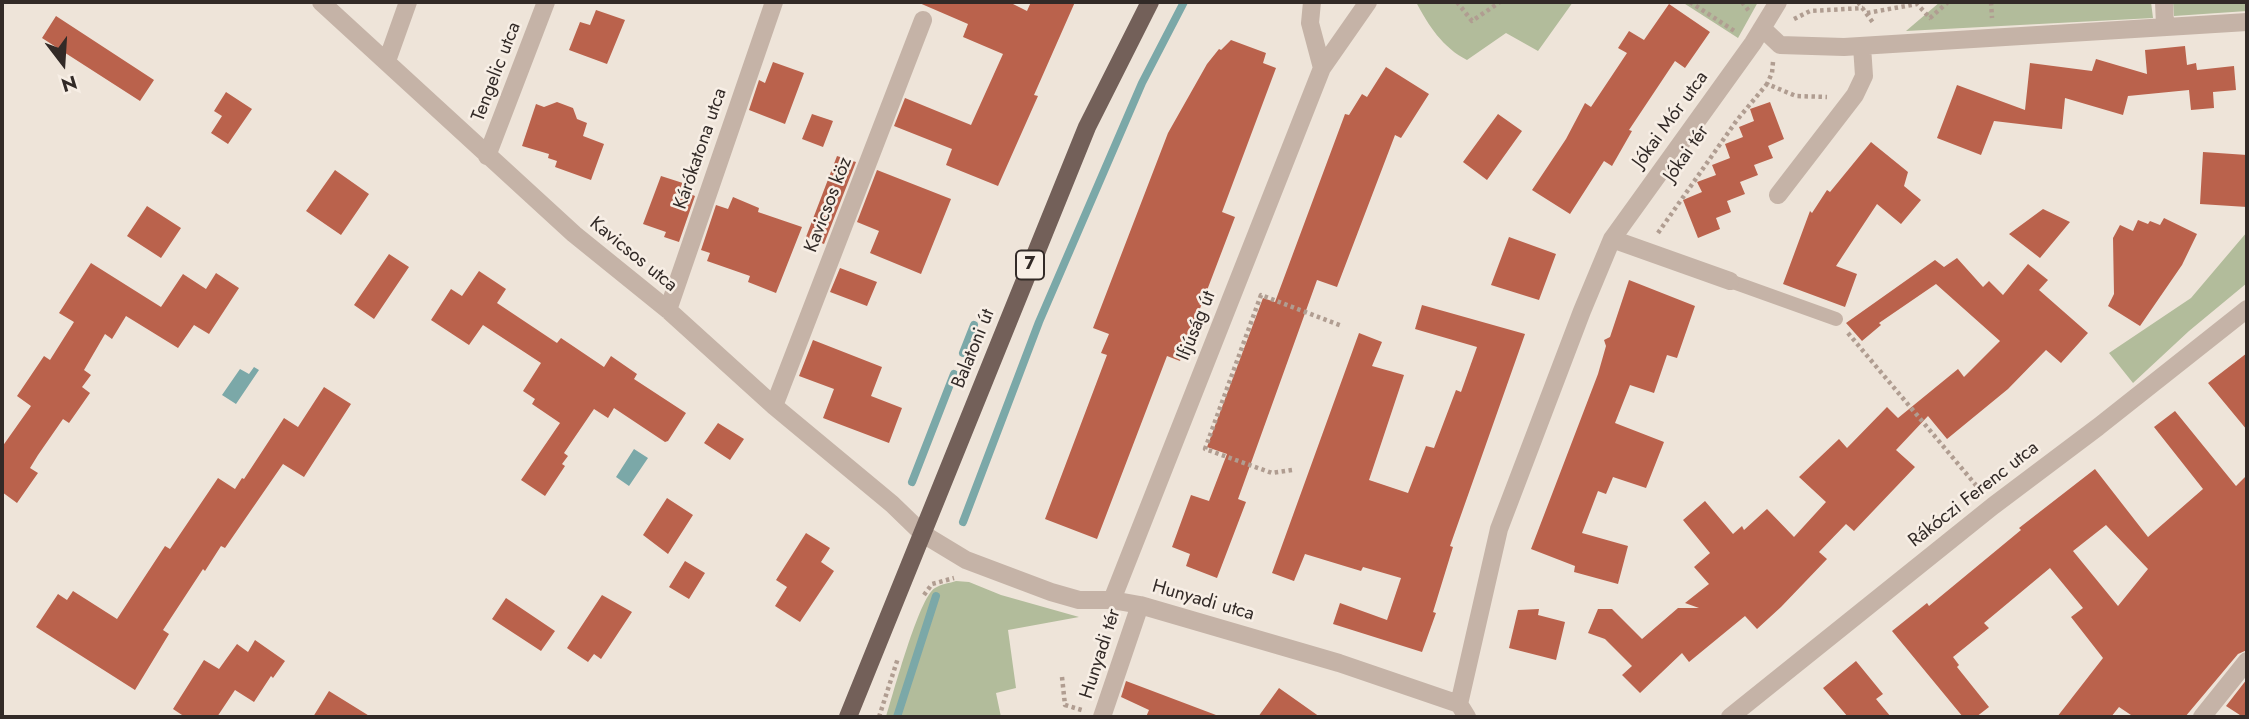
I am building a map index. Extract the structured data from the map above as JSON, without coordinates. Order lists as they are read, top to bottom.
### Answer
{
  "streets": {
    "main road": ["7", "Balatoni út"],
    "street": [
      "Tengelic utca",
      "Jókai Mór utca",
      "Kárókatona utca",
      "Kavicsos köz",
      "Kavicsos utca",
      "Ifjúság út",
      "Rákóczi Ferenc utca",
      "Hunyadi utca",
      "Hunyadi tér"
    ],
    "path": ["Jókai tér"]
  },
  "crossings": [
    ["Tengelic utca", "Kavicsos utca"],
    ["Jókai Mór utca", "Hunyadi utca"],
    ["Kárókatona utca", "Kavicsos utca"],
    ["Kavicsos köz", "Kavicsos utca"],
    ["Kavicsos utca", "Balatoni út"],
    ["Kavicsos utca", "Hunyadi utca"],
    ["Ifjúság út", "Hunyadi utca"],
    ["Balatoni út", "Hunyadi utca"],
    ["Hunyadi utca", "Hunyadi tér"]
  ],
  "north": "bottom"
}
